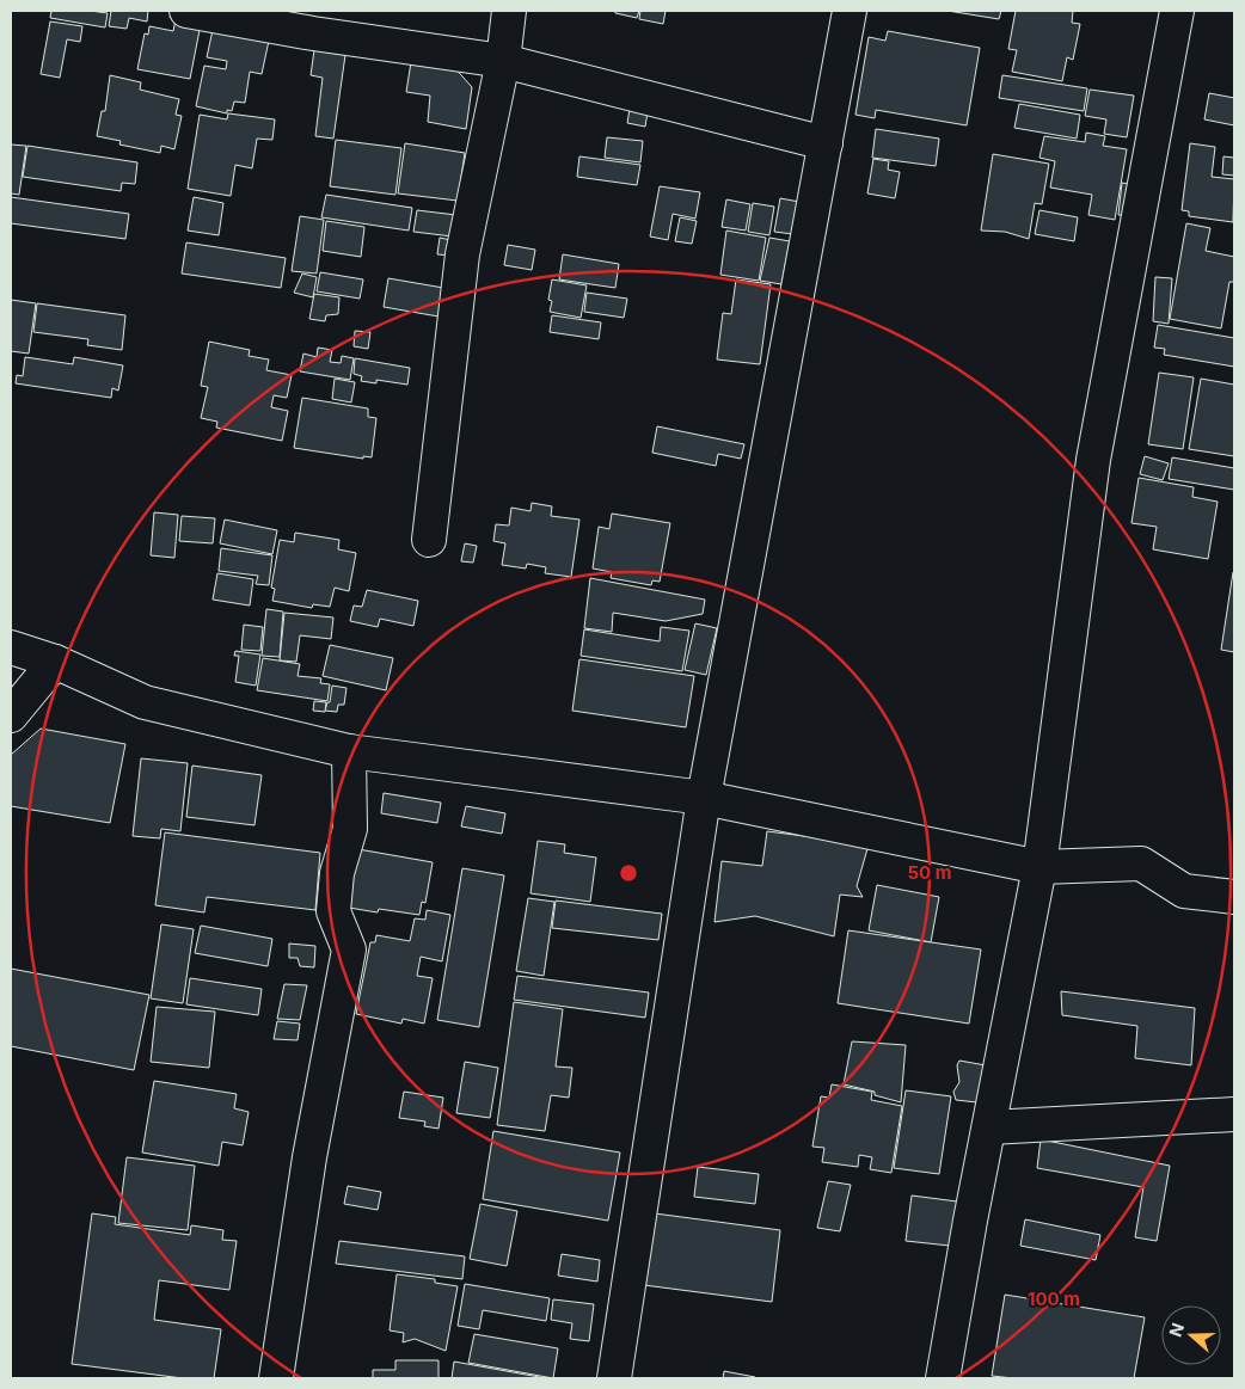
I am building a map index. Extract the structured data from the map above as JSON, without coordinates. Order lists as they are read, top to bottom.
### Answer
{
  "north": "left",
  "rings": ["50 m", "100 m"]
}
